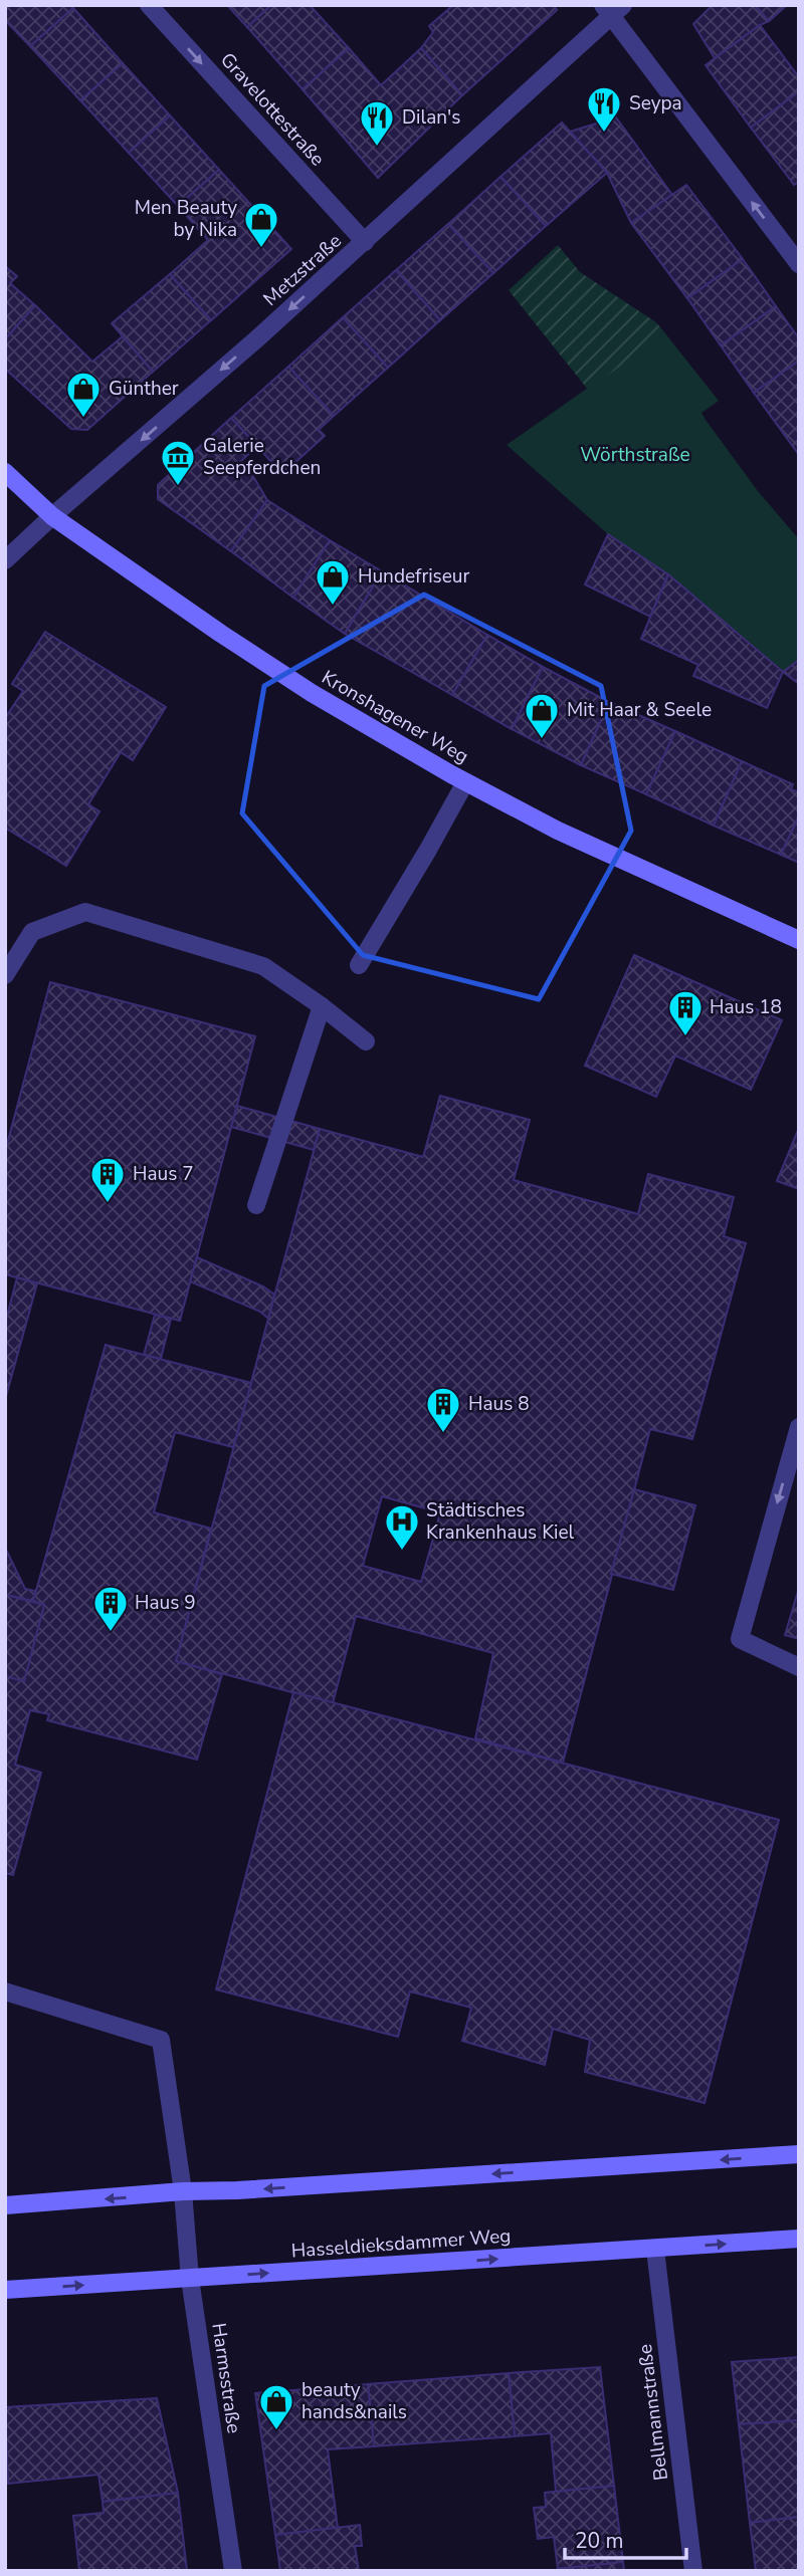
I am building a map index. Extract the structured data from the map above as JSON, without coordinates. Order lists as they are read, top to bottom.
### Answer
{
  "streets": {
    "street": [
      "Gravelottestraße",
      "Metzstraße",
      "Kronshagener Weg",
      "Hasseldieksdammer Weg",
      "Harmsstraße",
      "Bellmannstraße"
    ]
  },
  "crossings": [
    ["Gravelottestraße", "Metzstraße"],
    ["Metzstraße", "Kronshagener Weg"],
    ["Hasseldieksdammer Weg", "Harmsstraße"],
    ["Hasseldieksdammer Weg", "Bellmannstraße"]
  ],
  "one_way": ["Gravelottestraße", "Metzstraße"],
  "parks": ["Wörthstraße"],
  "places": {
    "restaurant": ["Seypa", "Dilan's"],
    "shop": [
      "Men Beauty by Nika",
      "Günther",
      "Hundefriseur",
      "Mit Haar & Seele",
      "beauty hands&nails"
    ],
    "museum": ["Galerie Seepferdchen"],
    "building": [
      "Haus 18",
      "Haus 7",
      "Haus 8",
      "Haus 9"
    ],
    "hospital": ["Städtisches Krankenhaus Kiel"]
  },
  "scale_bar": "20 m"
}
